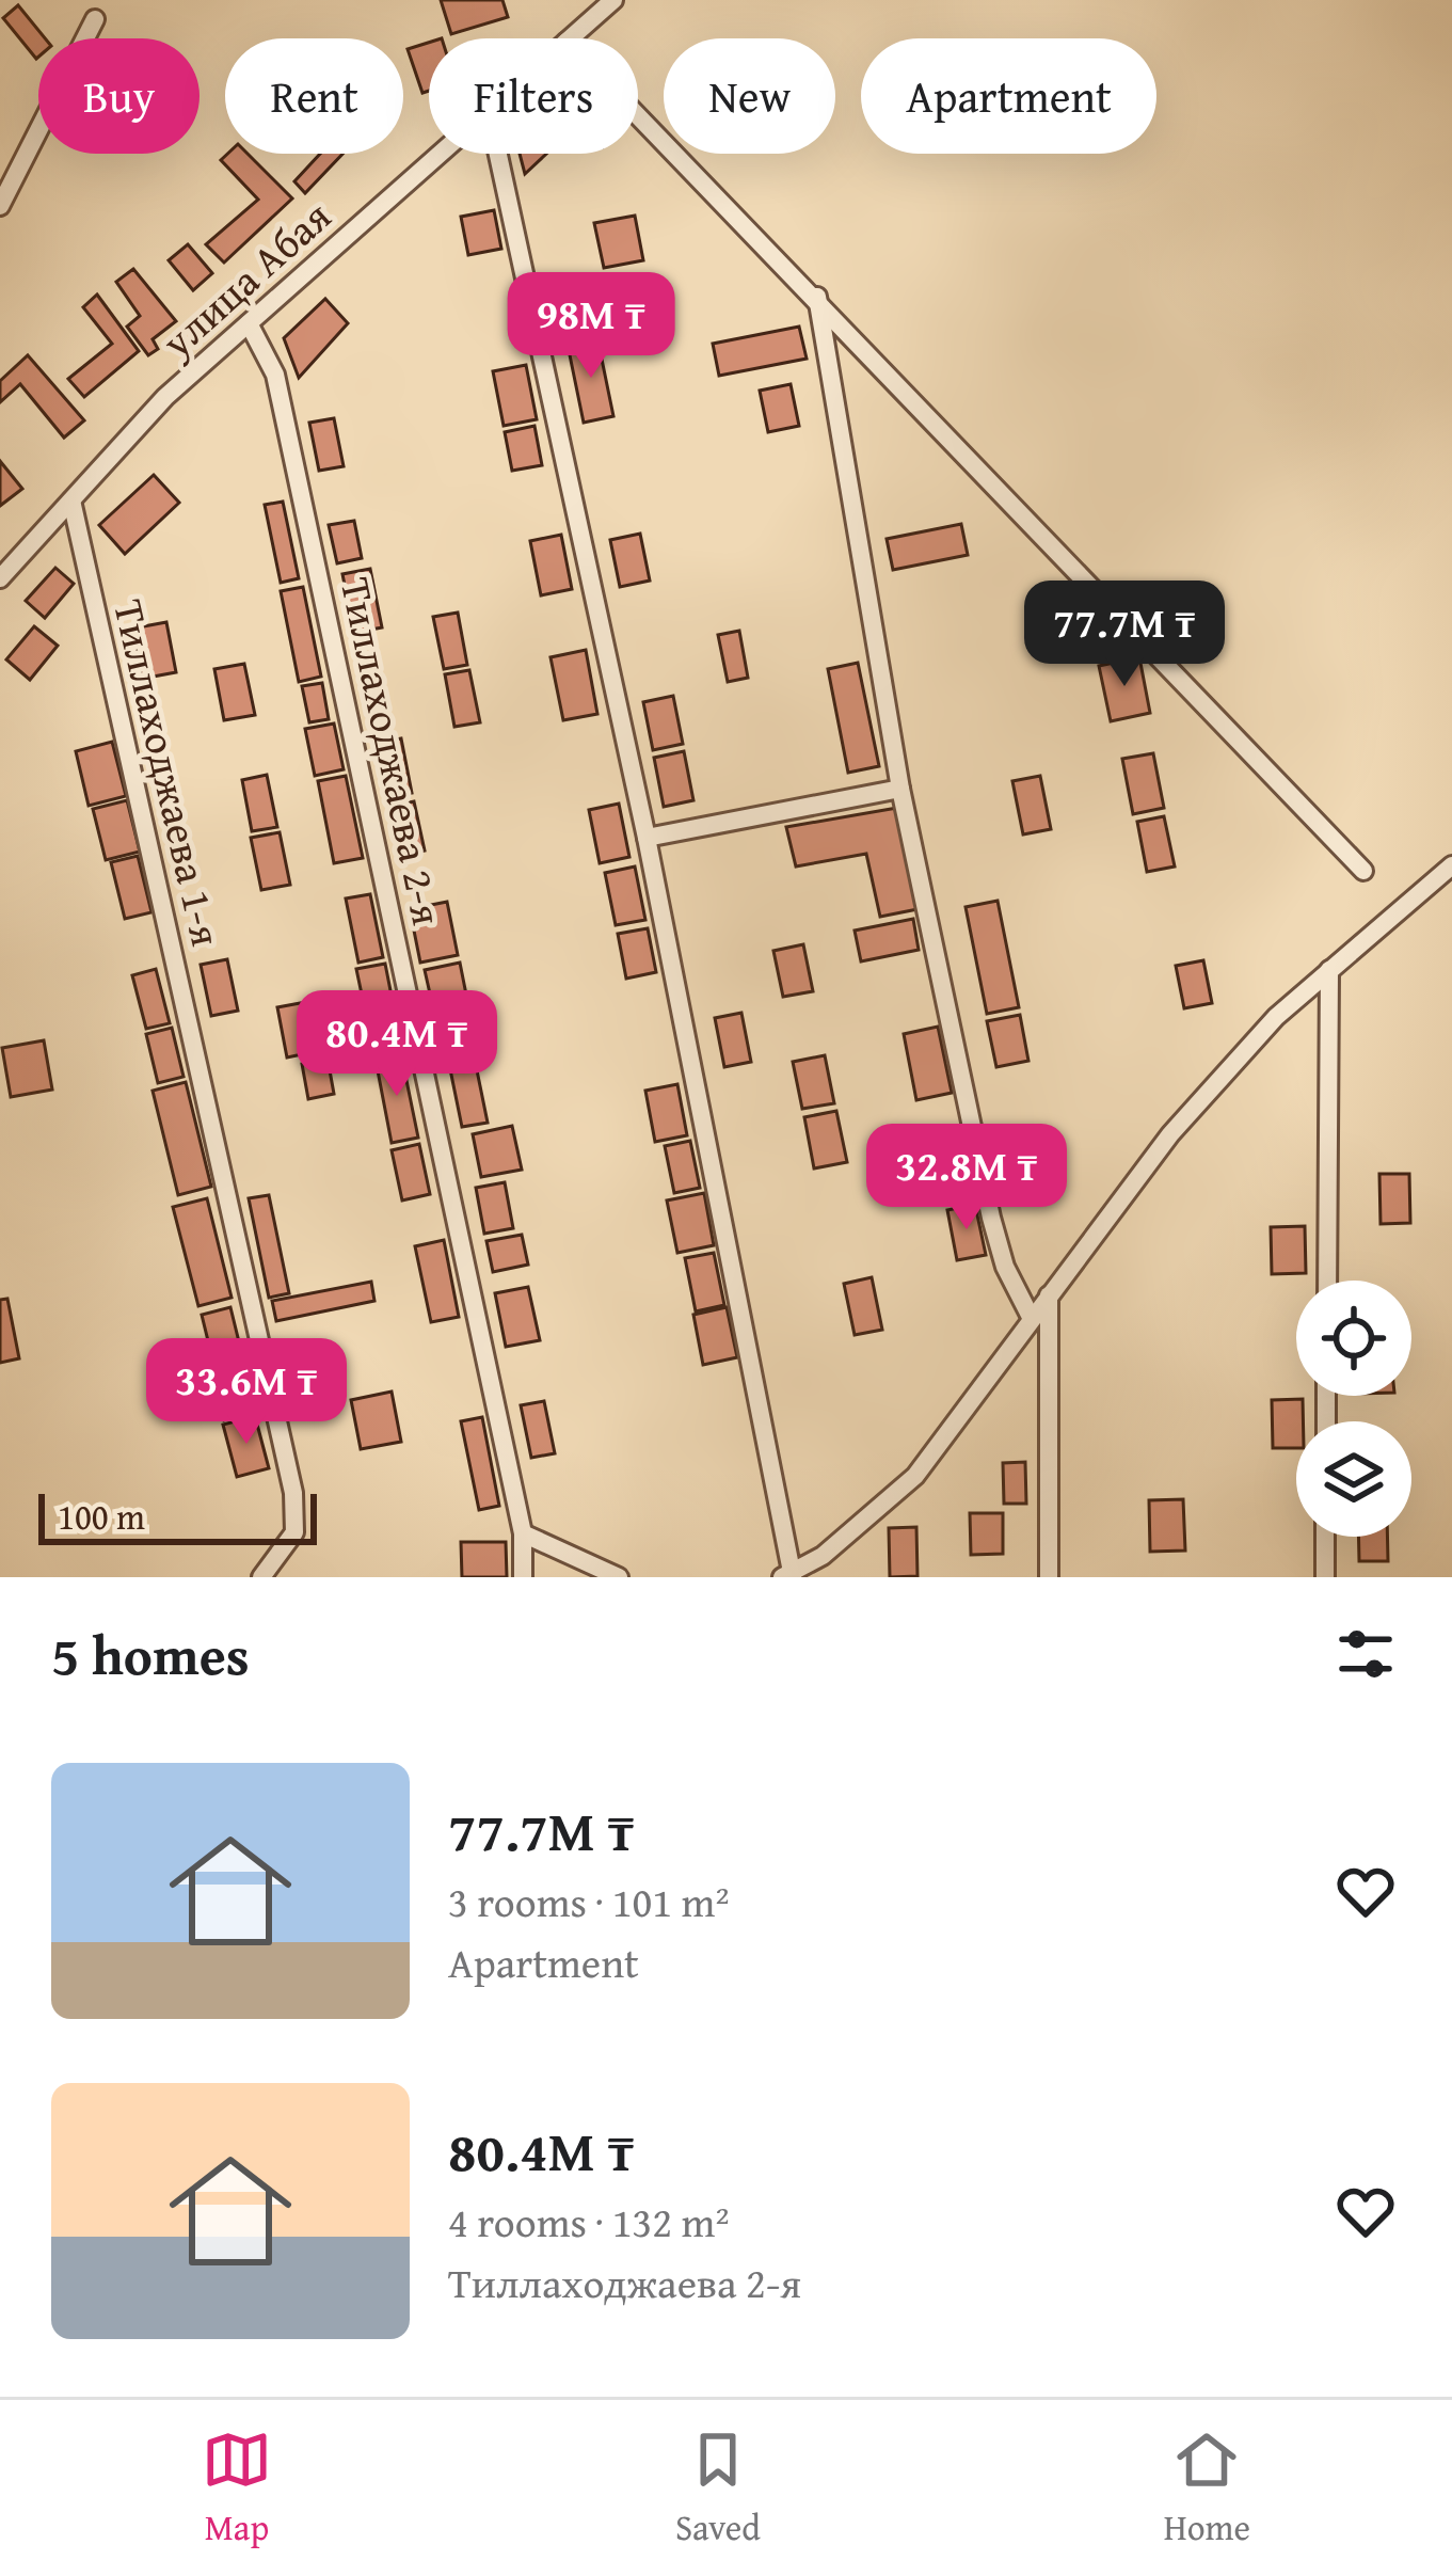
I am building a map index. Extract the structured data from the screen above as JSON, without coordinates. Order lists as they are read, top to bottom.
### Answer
{
  "streets": {
    "street": ["улица Абая", "Тиллаходжаева 2-я", "Тиллаходжаева 1-я"]
  },
  "crossings": [
    ["улица Абая", "Тиллаходжаева 2-я"],
    ["улица Абая", "Тиллаходжаева 1-я"]
  ],
  "scale_bar": "100 m",
  "page": {
    "chip": [
      "Buy",
      "Rent",
      "Filters",
      "New",
      "Apartment"
    ],
    "price": [
      "98M ₸",
      "77.7M ₸",
      "80.4M ₸",
      "32.8M ₸",
      "33.6M ₸"
    ],
    "scale": "100 m",
    "heading": "5 homes",
    "list": [
      {
        "name": "77.7M ₸",
        "note": "3 rooms · 101 m² · Apartment"
      },
      {
        "name": "80.4M ₸",
        "note": "4 rooms · 132 m² · Тиллаходжаева 2-я"
      }
    ],
    "tabs": ["Map", "Saved", "Home"]
  }
}
